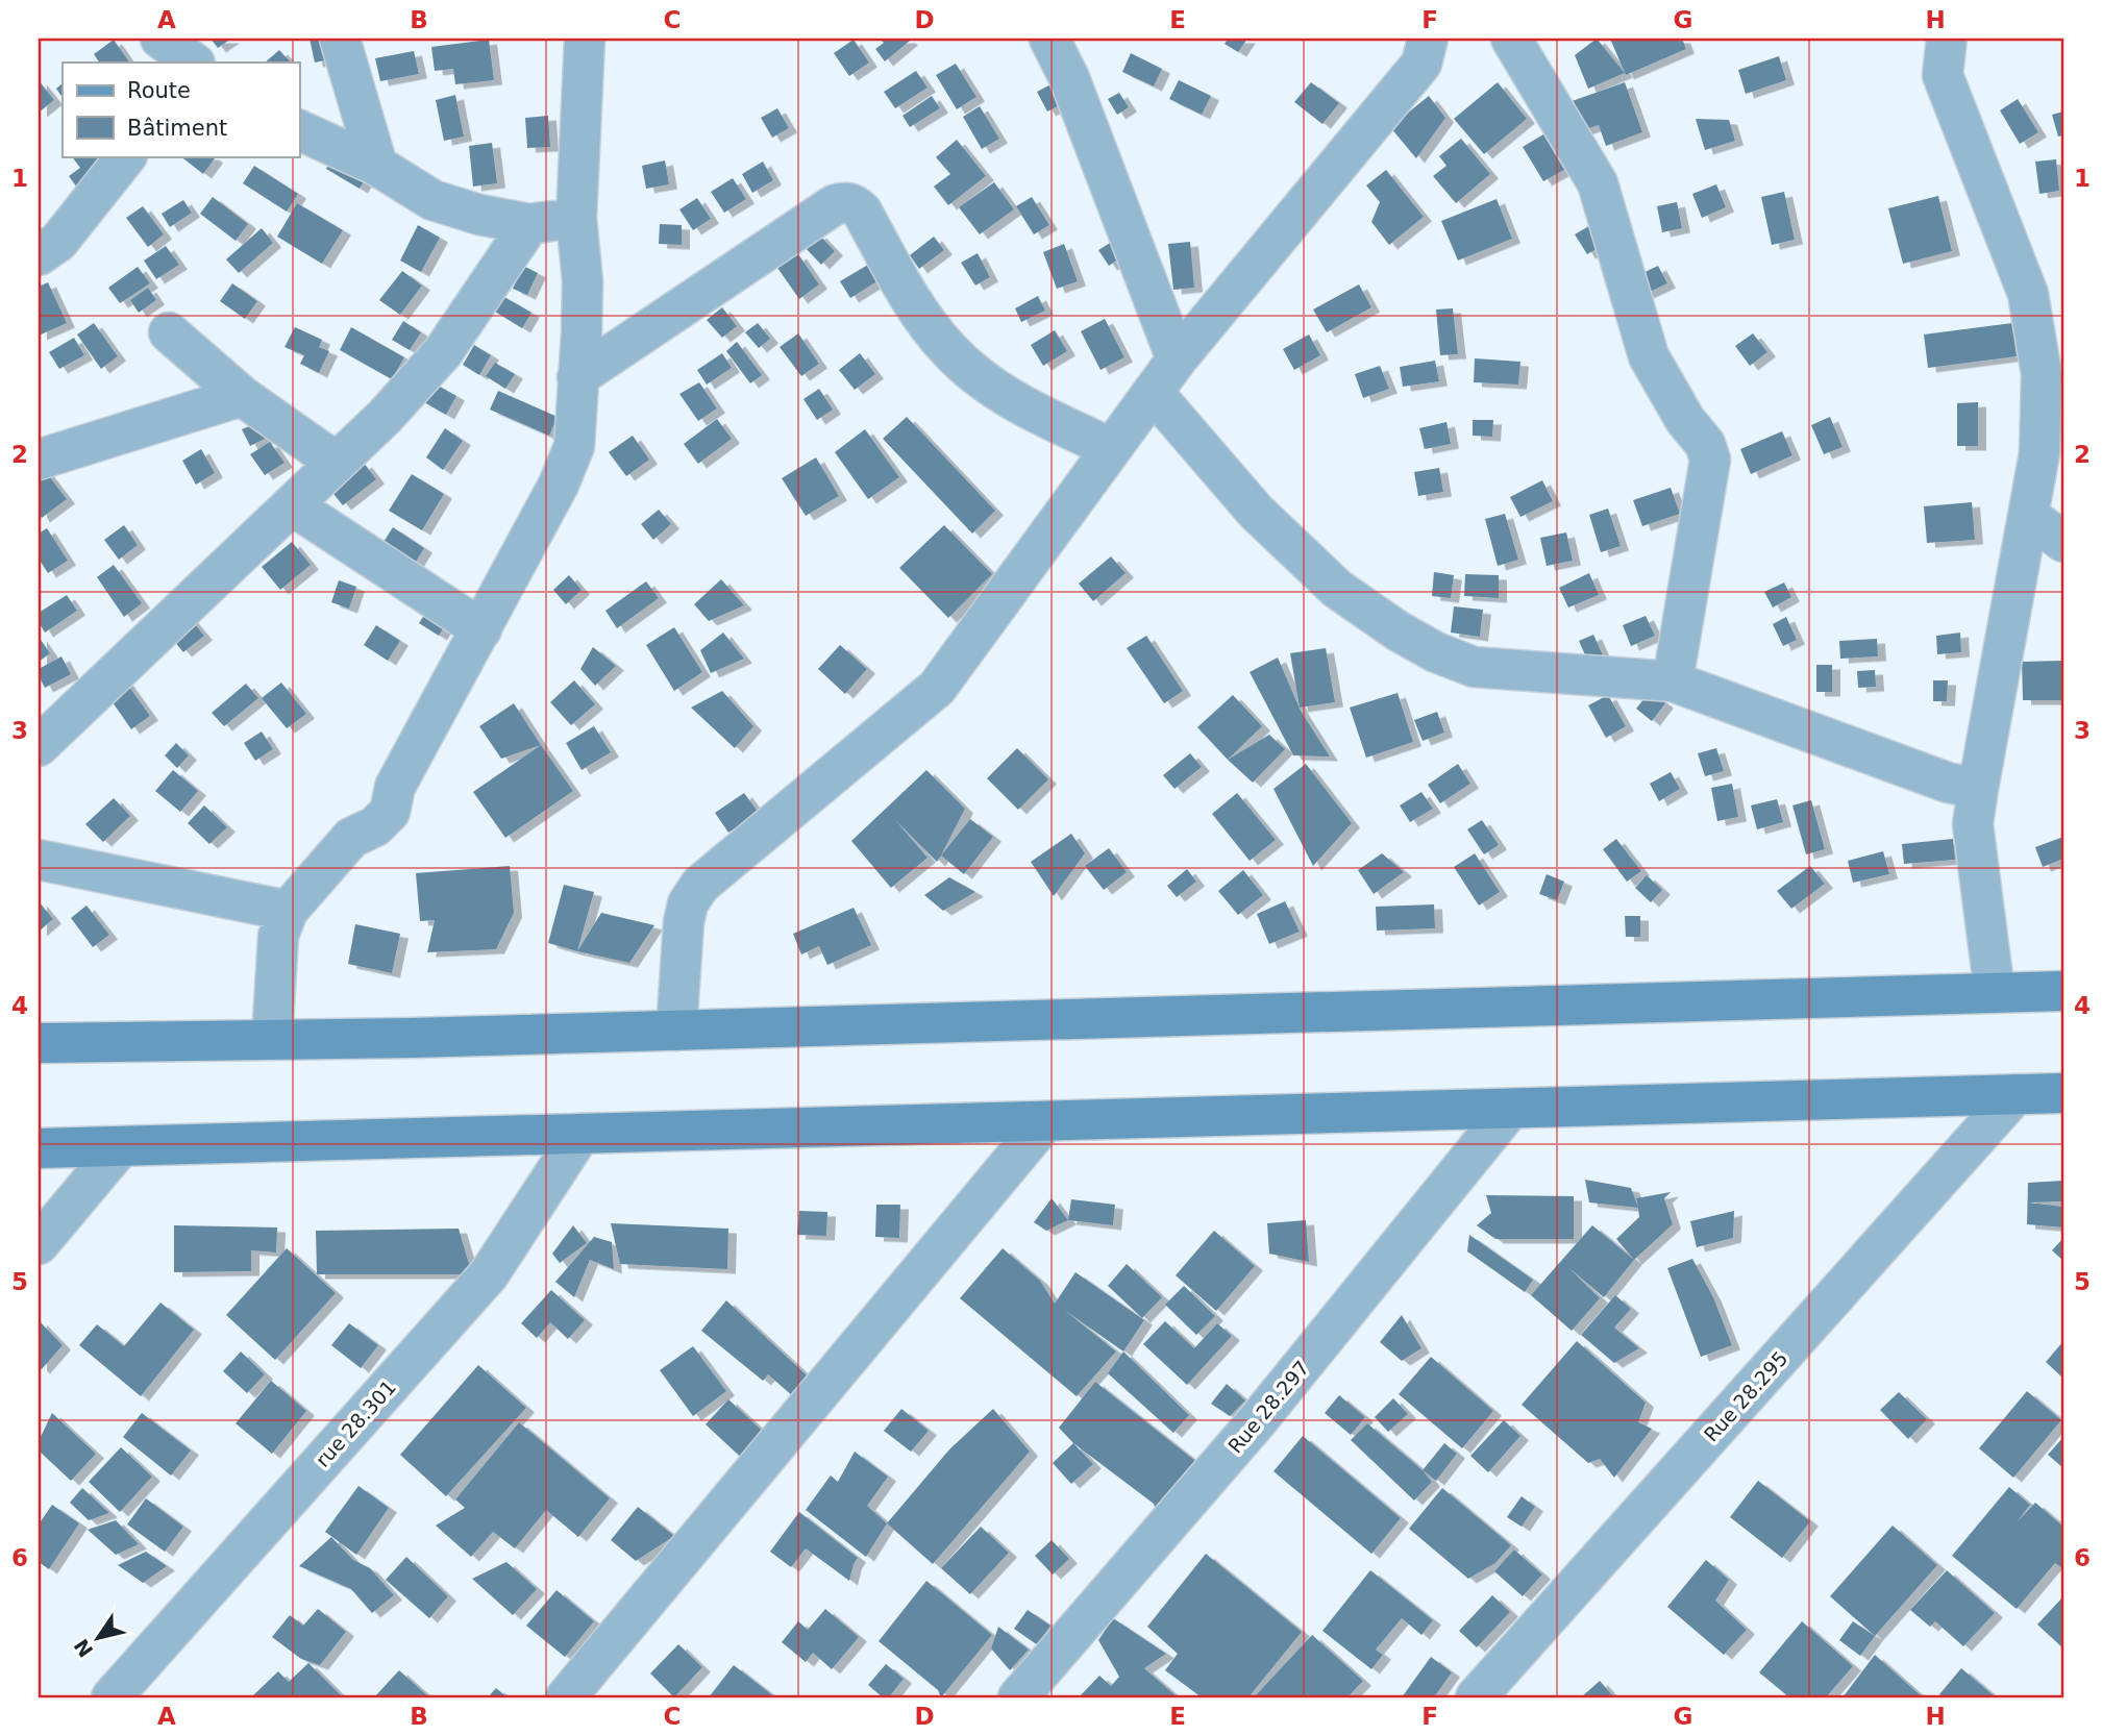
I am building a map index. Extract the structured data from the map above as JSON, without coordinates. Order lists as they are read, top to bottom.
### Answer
{
  "streets": {
    "street": ["Rue 28.295", "Rue 28.297", "rue 28.301"]
  },
  "legend": ["Route", "Bâtiment"],
  "north": "bottom left",
  "grid": {
    "columns": [
      "A",
      "B",
      "C",
      "D",
      "E",
      "F",
      "G",
      "H"
    ],
    "rows": [
      "1",
      "2",
      "3",
      "4",
      "5",
      "6"
    ]
  }
}
